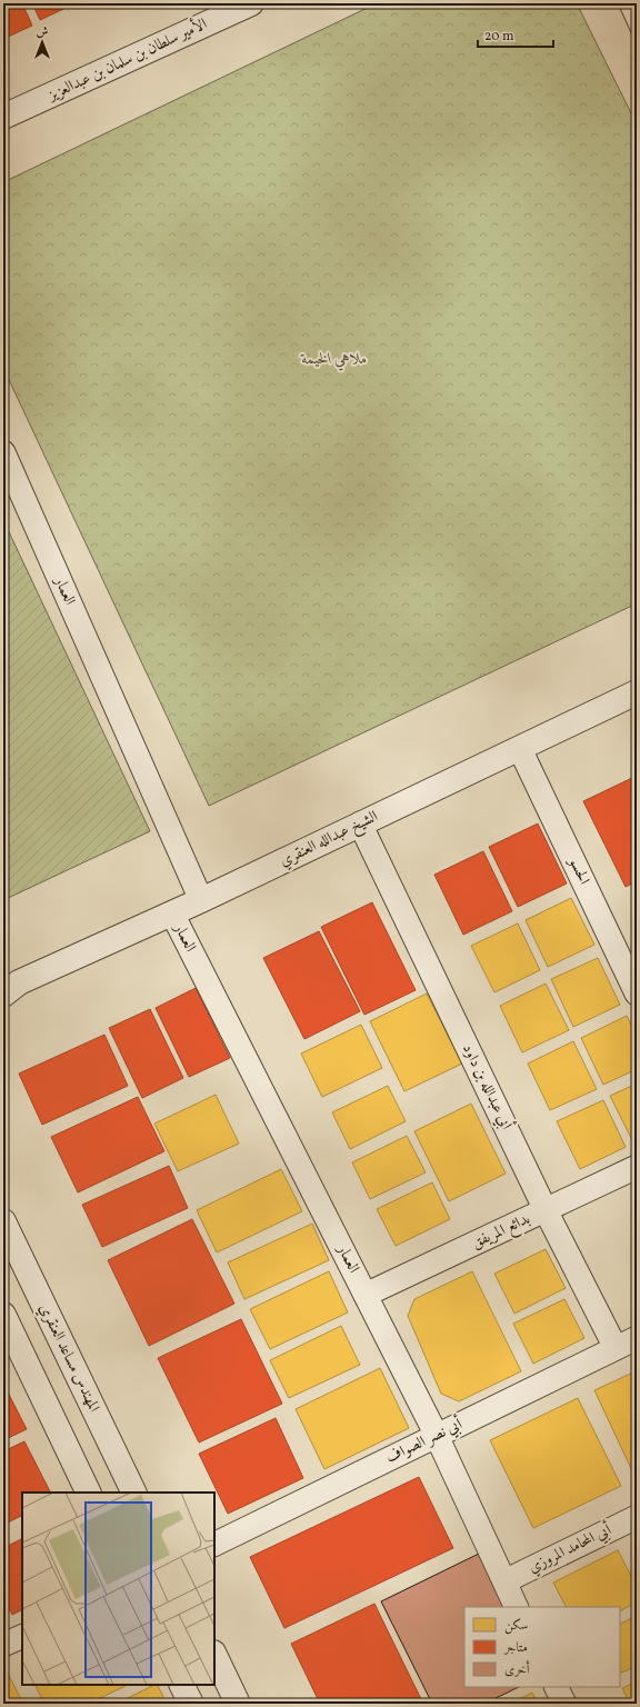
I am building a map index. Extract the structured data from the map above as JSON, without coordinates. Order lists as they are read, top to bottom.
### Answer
{
  "streets": {
    "street": [
      "الأمير سلطان بن سلمان بن عبدالعزيز",
      "العمار",
      "الشيخ عبدالله العنقري",
      "الحسو",
      "أبي عبدالله بن داود",
      "بدائع المريفق",
      "المهندس مساعد العنقري",
      "أبي نصر الصواف",
      "أبي المحامد المروزي"
    ]
  },
  "crossings": [
    ["العمار", "الشيخ عبدالله العنقري"],
    ["العمار", "بدائع المريفق"],
    ["العمار", "أبي نصر الصواف"],
    ["العمار", "أبي المحامد المروزي"],
    ["الشيخ عبدالله العنقري", "الحسو"],
    ["الشيخ عبدالله العنقري", "أبي عبدالله بن داود"],
    ["أبي عبدالله بن داود", "بدائع المريفق"],
    ["أبي عبدالله بن داود", "أبي نصر الصواف"]
  ],
  "parks": ["ملاهي الخيمة"],
  "legend": ["سكن", "متاجر", "أخرى"],
  "scale_bar": "20 m",
  "north": "top"
}
